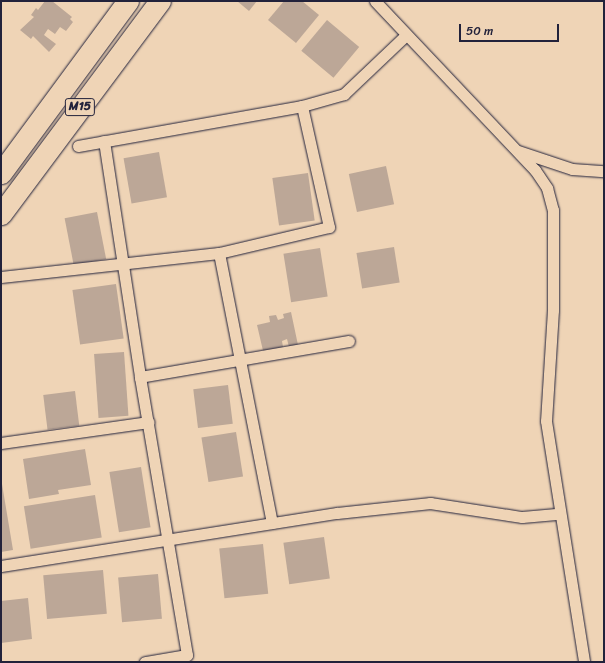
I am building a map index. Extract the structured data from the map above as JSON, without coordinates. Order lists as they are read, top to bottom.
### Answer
{
  "streets": {
    "highway": ["M15"]
  },
  "scale_bar": "50 m"
}
